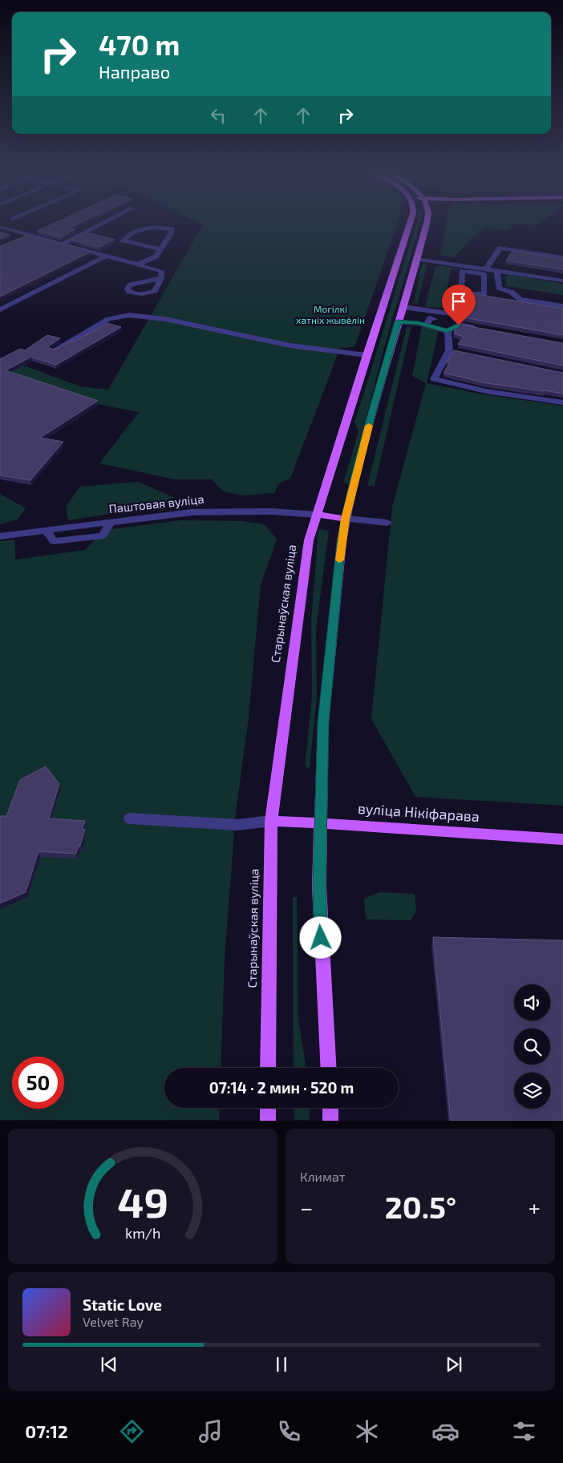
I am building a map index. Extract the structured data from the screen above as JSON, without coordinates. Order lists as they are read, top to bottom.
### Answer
{
  "streets": {
    "main road": ["Старынаўская вуліца", "вуліца Нікіфарава"],
    "street": ["Паштовая вуліца"]
  },
  "crossings": [
    ["Паштовая вуліца", "Старынаўская вуліца"],
    ["Старынаўская вуліца", "вуліца Нікіфарава"]
  ],
  "parks": ["Могілкі хатніх жывёлін"],
  "page": {
    "turn": ["470 m", "Направо"],
    "limit": "50",
    "trip": "07:14 · 2 мин · 520 m",
    "tile": "Климат",
    "heat": ["−", "20.5°", "+"],
    "song": ["Static Love", "Velvet Ray"],
    "tabs": "07:12",
    "gauge": ["49", "km/h"]
  }
}
